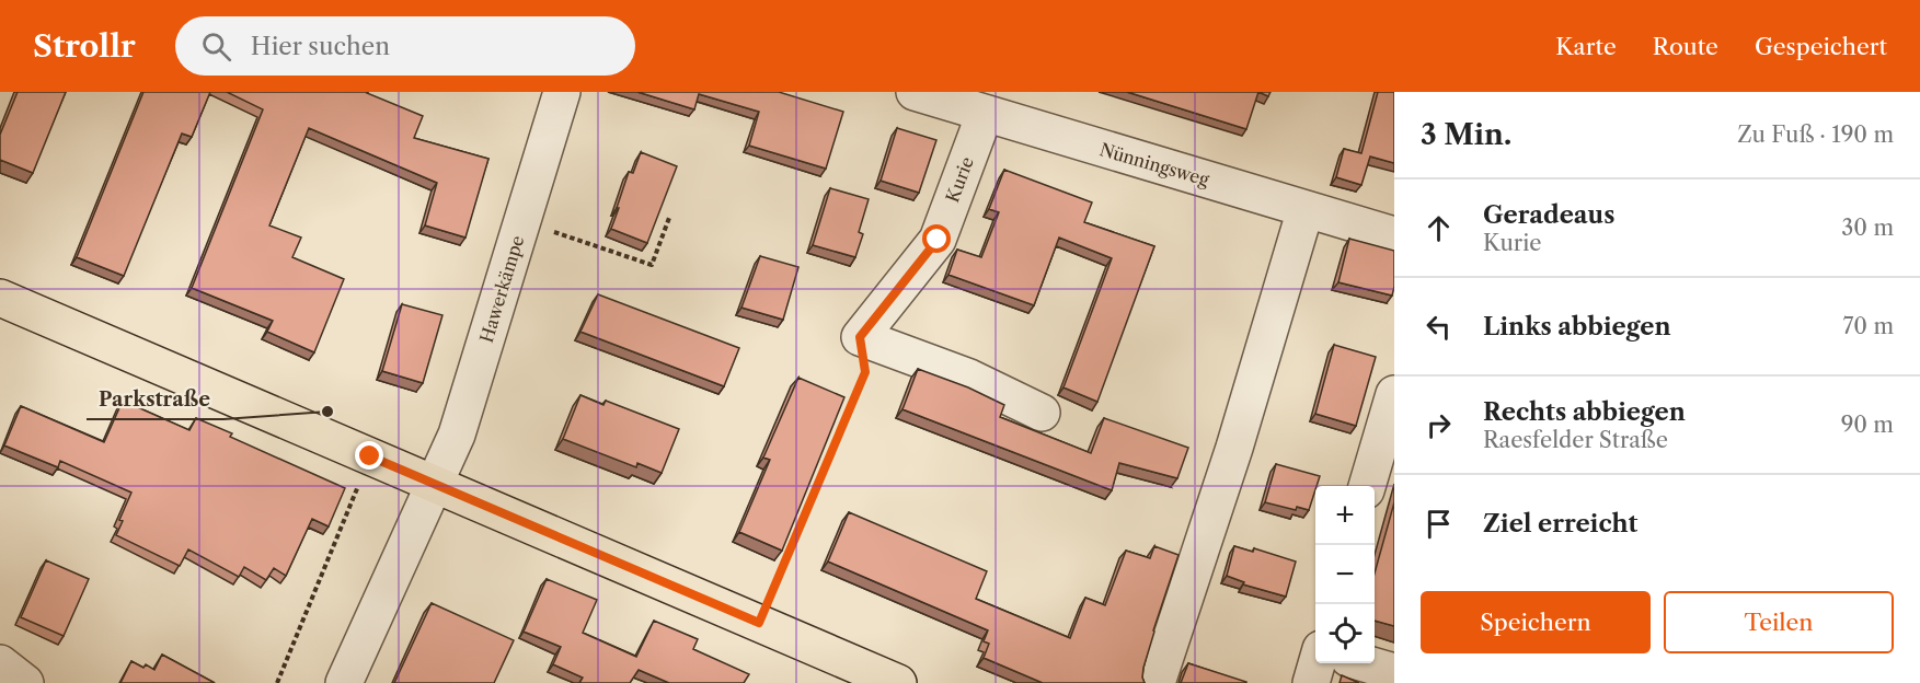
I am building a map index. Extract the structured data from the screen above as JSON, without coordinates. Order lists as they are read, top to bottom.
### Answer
{
  "streets": {
    "street": ["Nünningsweg", "Kurie", "Hawerkämpe"]
  },
  "crossings": [
    ["Nünningsweg", "Kurie"]
  ],
  "places": ["Parkstraße"],
  "page": {
    "header": "Strollr",
    "search": "Hier suchen",
    "nav": ["Karte", "Route", "Gespeichert"],
    "heading": ["3 Min.", "Zu Fuß · 190 m"],
    "list": [
      ["Geradeaus", "Kurie", "30 m"],
      ["Links abbiegen", "70 m"],
      ["Rechts abbiegen", "Raesfelder Straße", "90 m"],
      "Ziel erreicht"
    ],
    "map_buttons": ["+", "−"],
    "buttons": ["Speichern", "Teilen"]
  }
}
